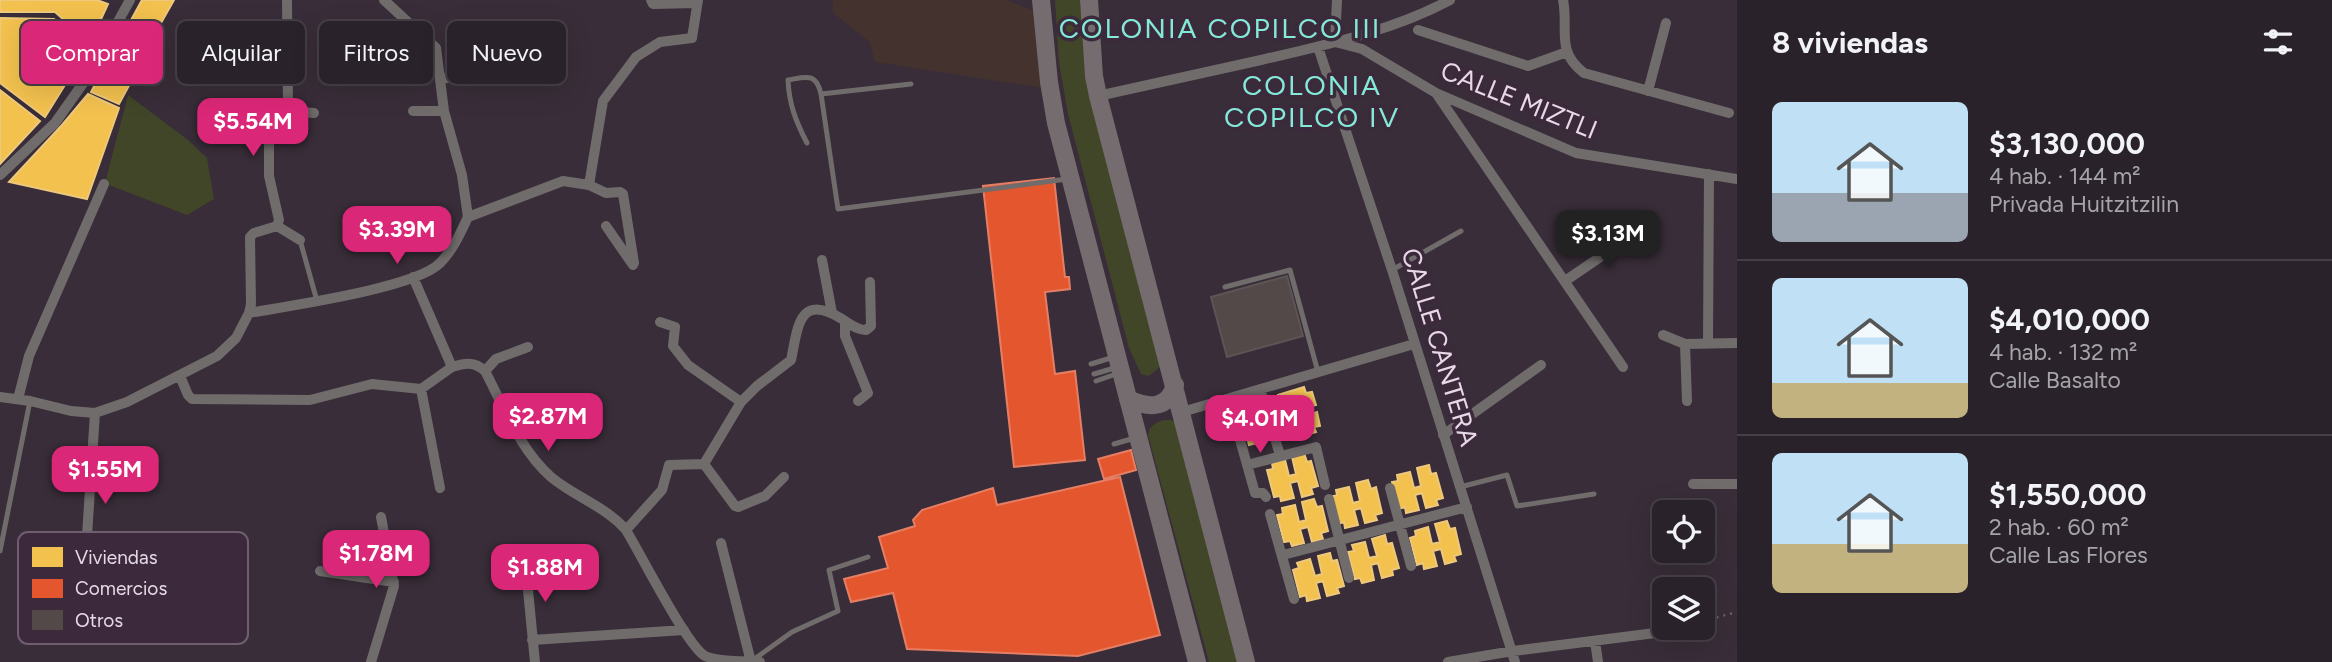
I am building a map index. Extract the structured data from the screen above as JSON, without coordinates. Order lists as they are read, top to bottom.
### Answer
{
  "streets": {
    "street": ["CALLE MIZTLI", "CALLE CANTERA"]
  },
  "districts": ["COLONIA COPILCO III", "COLONIA COPILCO IV"],
  "legend": ["Viviendas", "Comercios", "Otros"],
  "page": {
    "heading": "8 viviendas",
    "chip": [
      "Comprar",
      "Alquilar",
      "Filtros",
      "Nuevo"
    ],
    "list": [
      {
        "name": "$3,130,000",
        "note": "4 hab. · 144 m² · Privada Huitzitzilin"
      },
      {
        "name": "$4,010,000",
        "note": "4 hab. · 132 m² · Calle Basalto"
      },
      {
        "name": "$1,550,000",
        "note": "2 hab. · 60 m² · Calle Las Flores"
      }
    ],
    "price": [
      "$5.54M",
      "$3.39M",
      "$3.13M",
      "$2.87M",
      "$4.01M",
      "$1.55M",
      "$1.78M",
      "$1.88M"
    ]
  }
}
